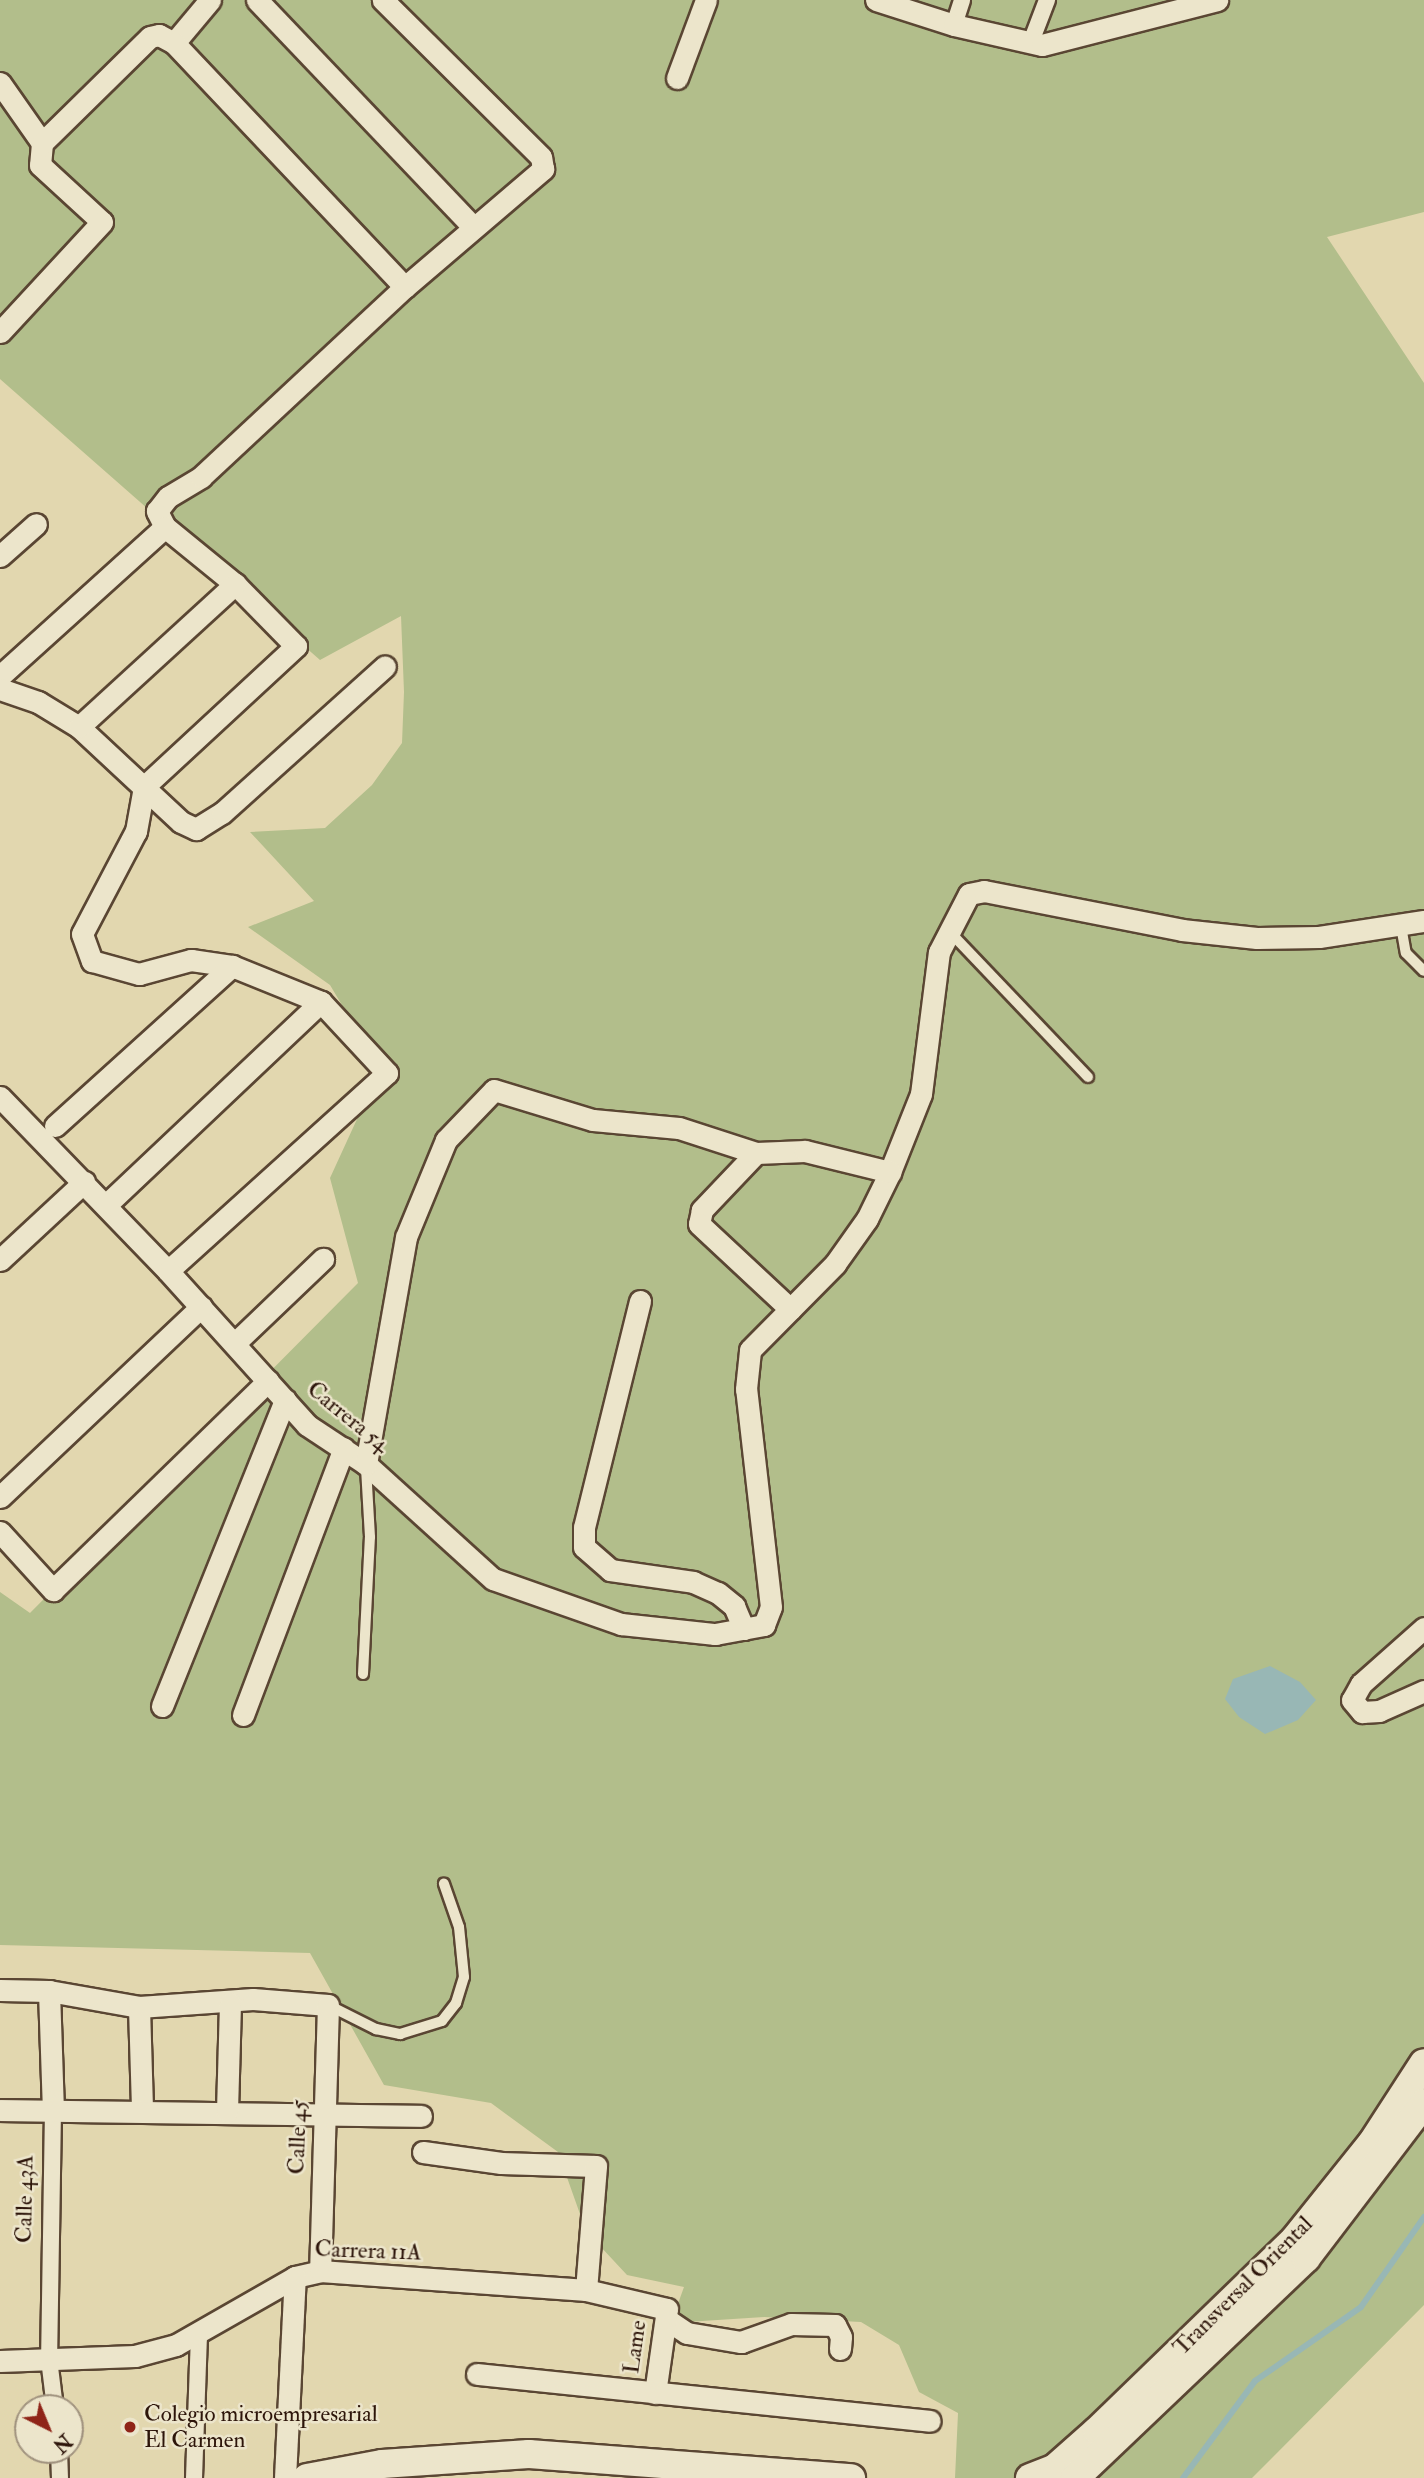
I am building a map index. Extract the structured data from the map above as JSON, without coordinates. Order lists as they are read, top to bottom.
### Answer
{
  "streets": {
    "main road": ["Transversal Oriental"],
    "street": [
      "Carrera 54",
      "Calle 45",
      "Calle 43A",
      "Carrera 11A",
      "Lame"
    ]
  },
  "crossings": [
    ["Calle 45", "Carrera 11A"],
    ["Calle 43A", "Carrera 11A"],
    ["Carrera 11A", "Lame"]
  ],
  "places": ["Colegio microempresarial El Carmen"],
  "north": "bottom right"
}
